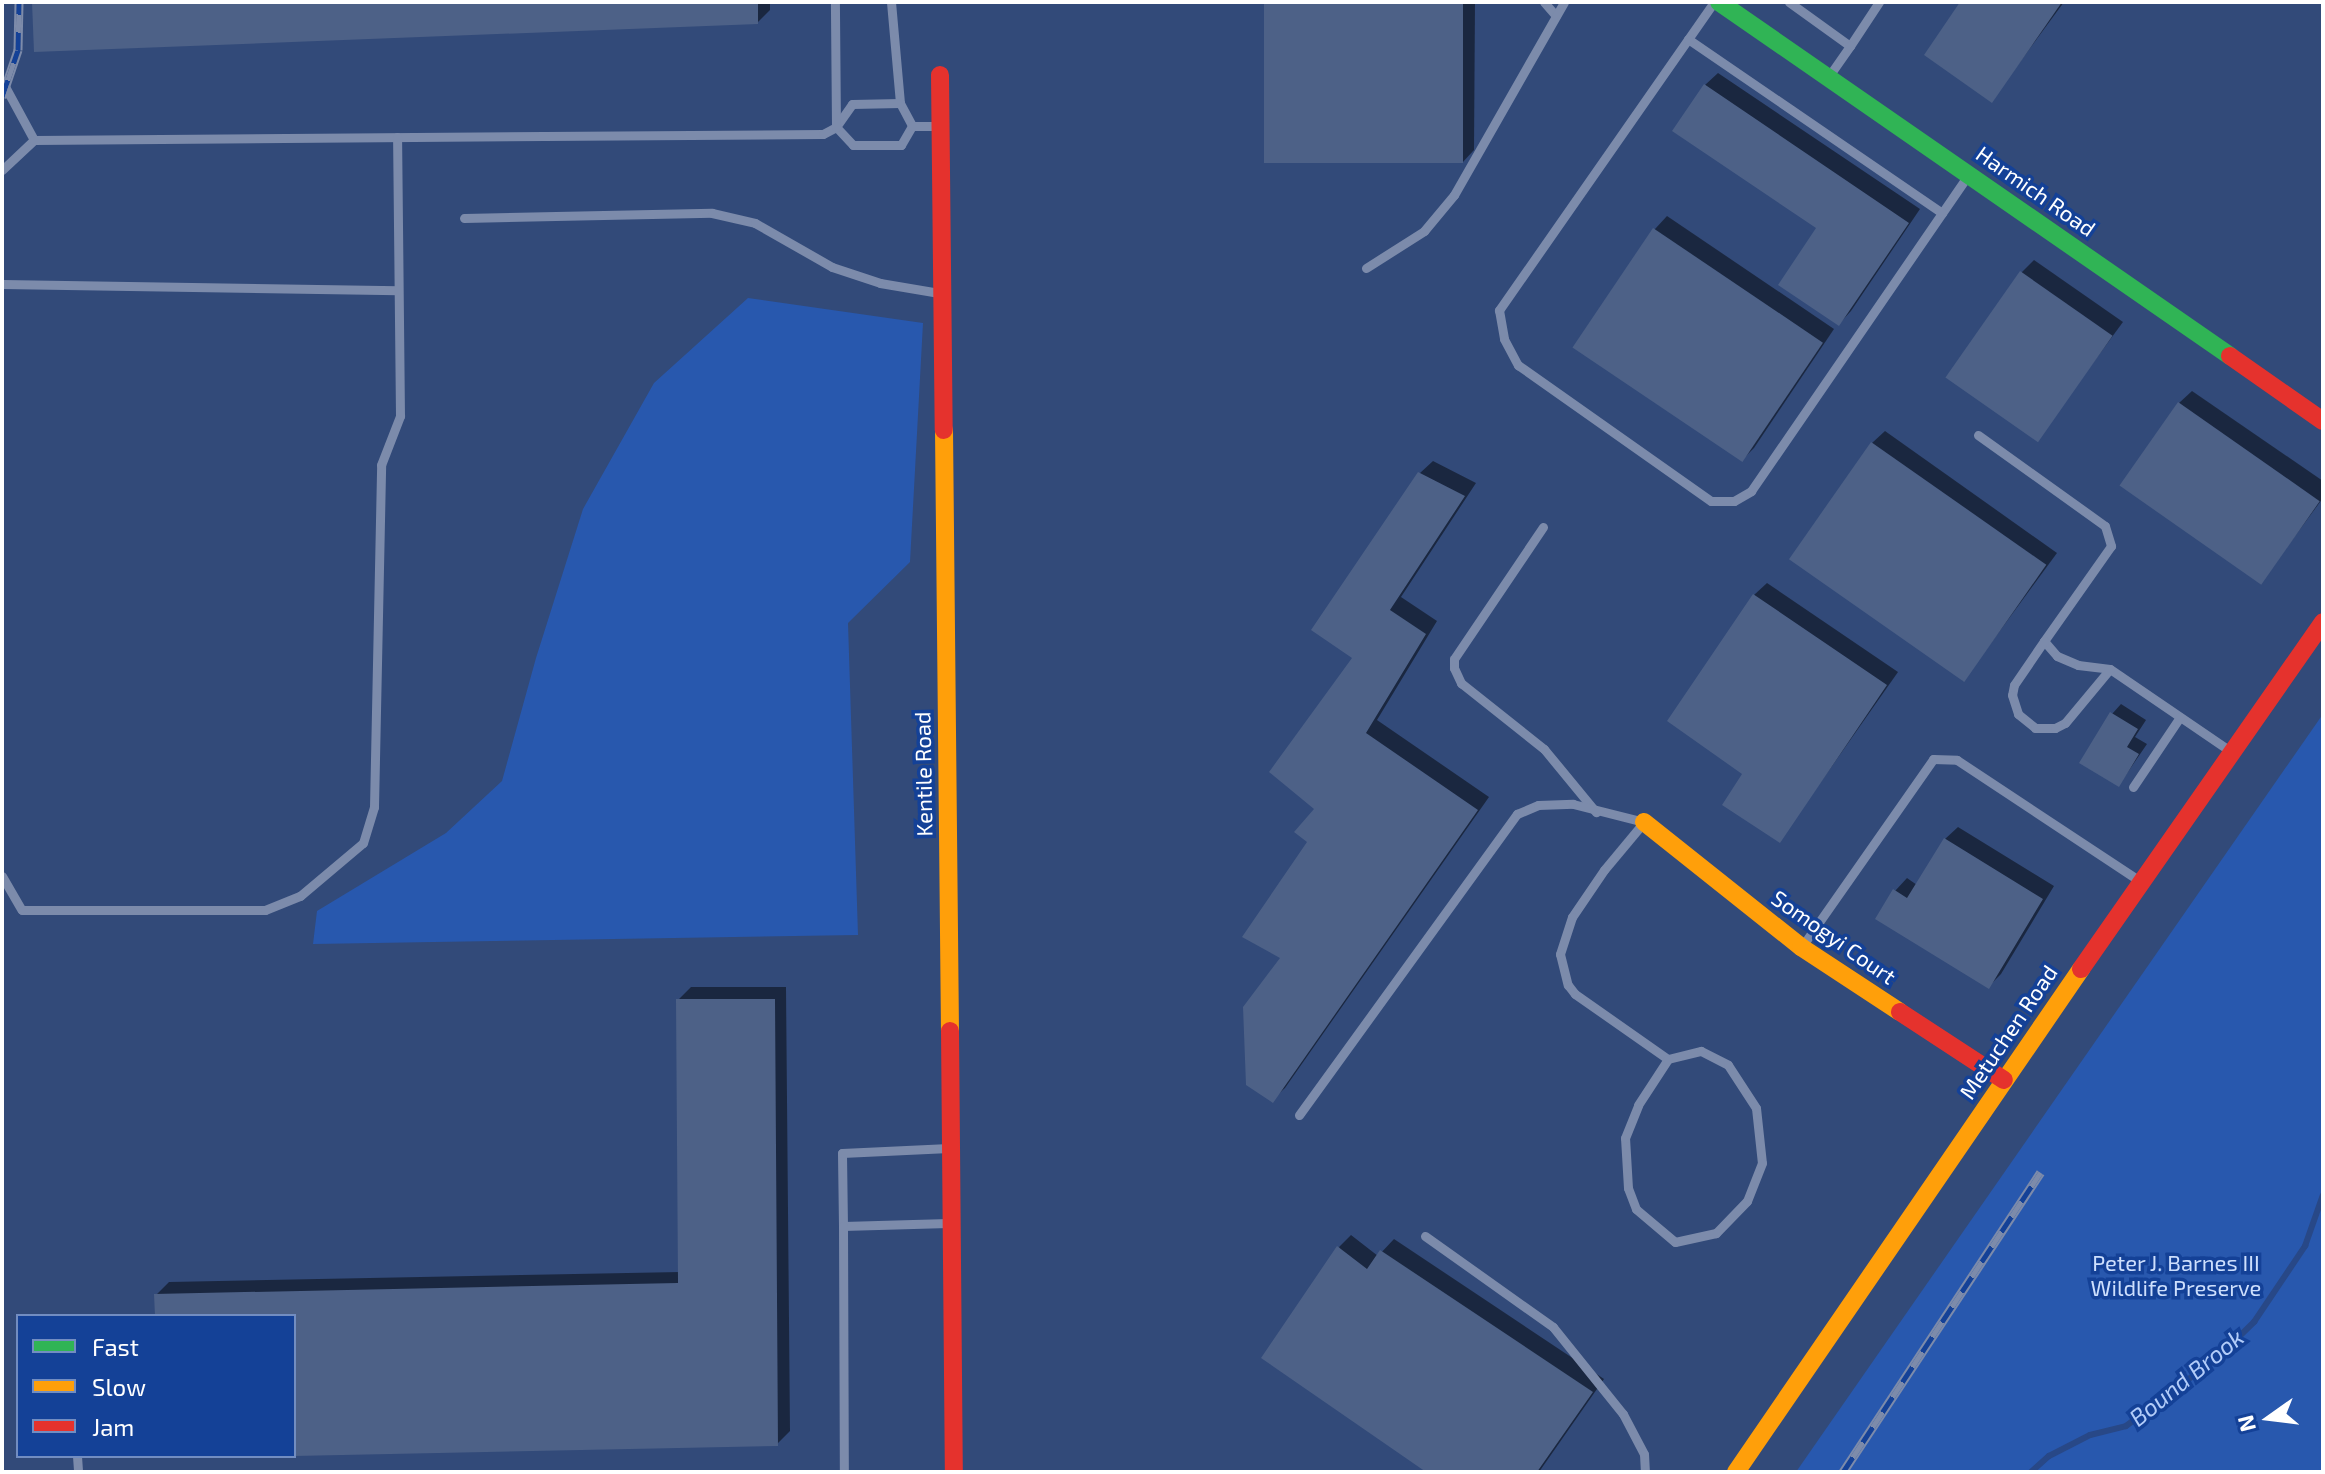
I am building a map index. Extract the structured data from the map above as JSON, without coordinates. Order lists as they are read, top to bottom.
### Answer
{
  "streets": {
    "street": [
      "Harmich Road",
      "Kentile Road",
      "Somogyi Court",
      "Metuchen Road"
    ]
  },
  "crossings": [
    ["Somogyi Court", "Metuchen Road"]
  ],
  "water": ["Bound Brook"],
  "parks": ["Peter J. Barnes III Wildlife Preserve"],
  "legend": ["Fast", "Slow", "Jam"],
  "north": "left"
}
